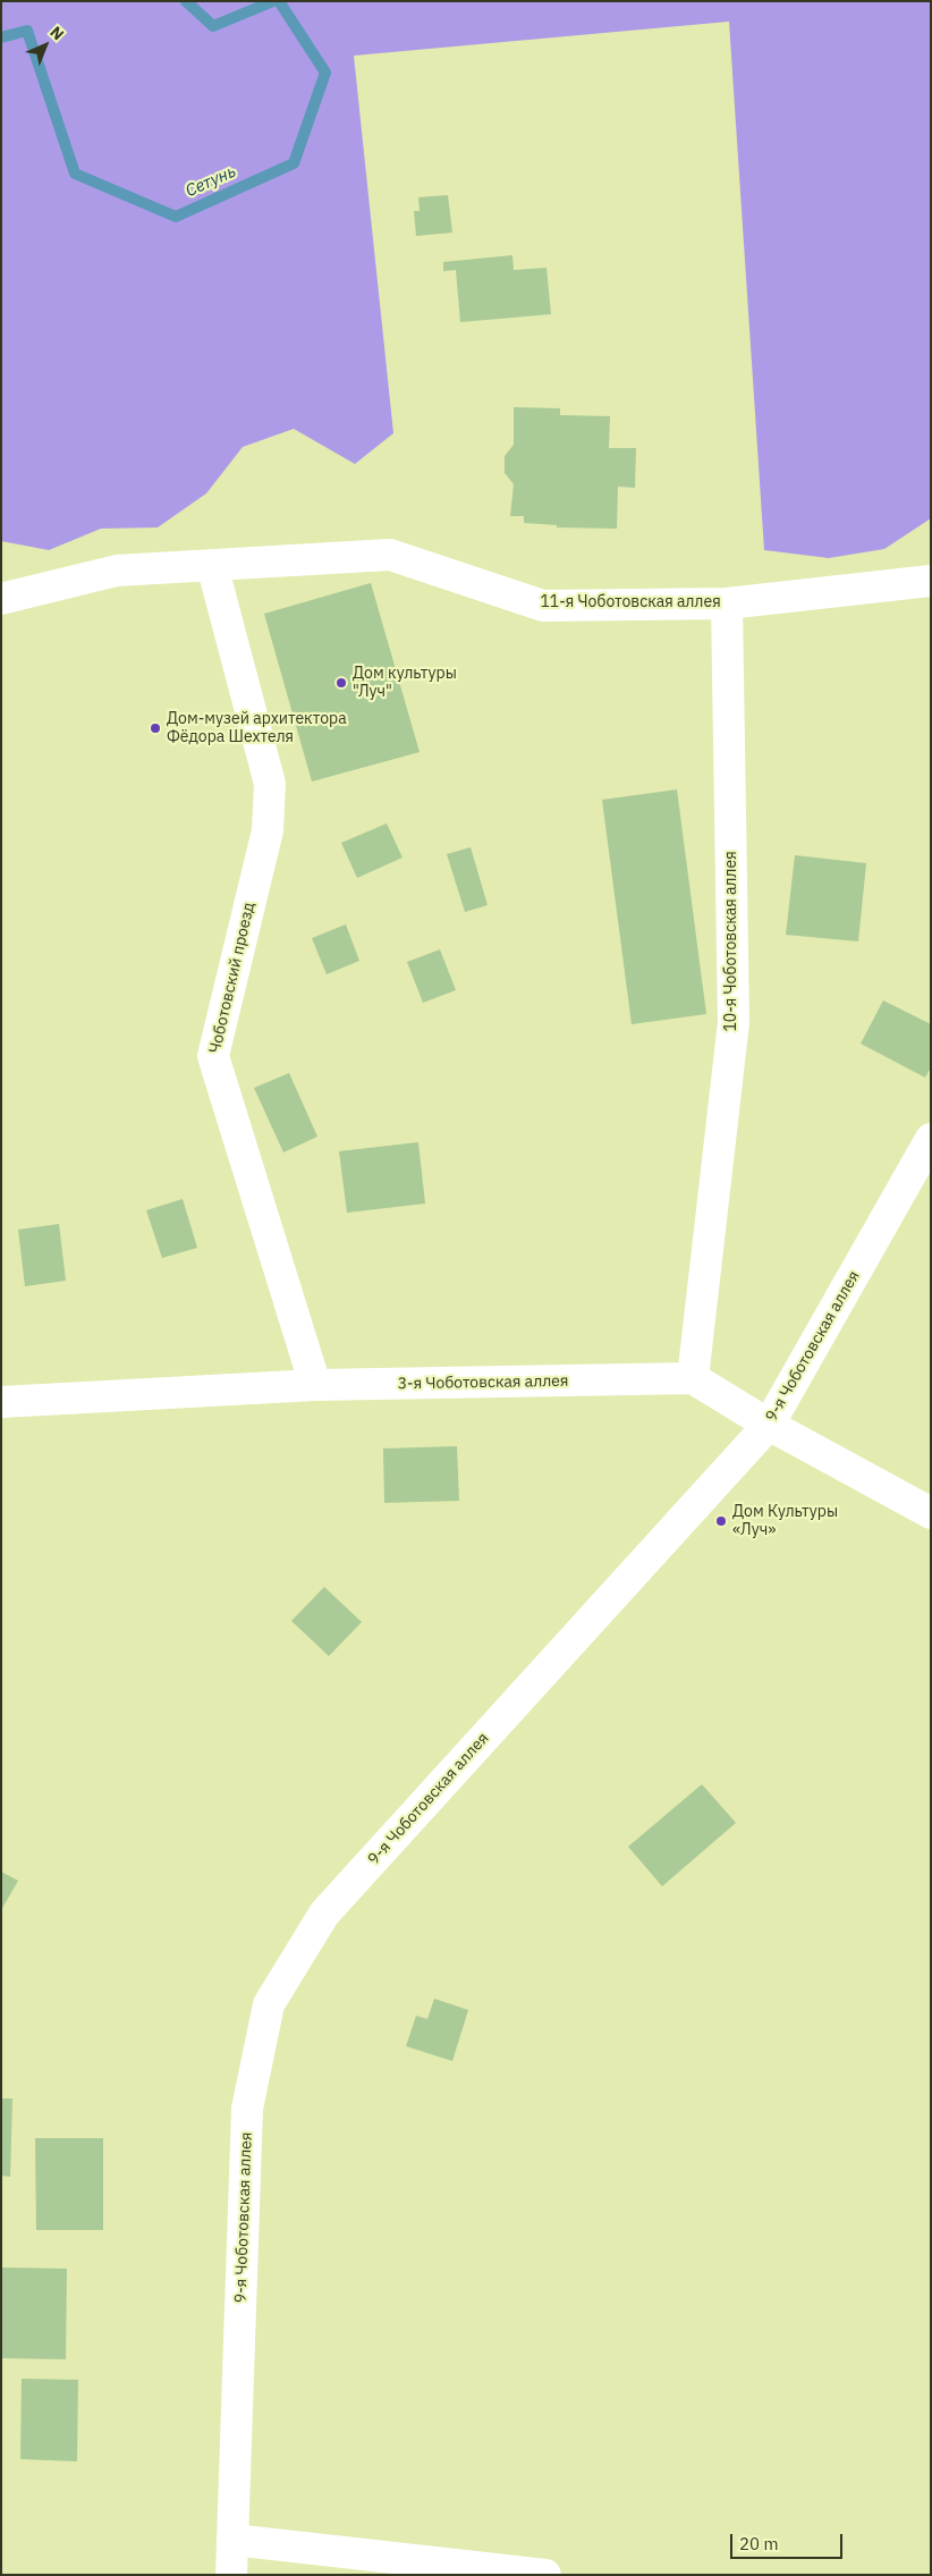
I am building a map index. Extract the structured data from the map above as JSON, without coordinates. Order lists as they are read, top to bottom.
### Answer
{
  "streets": {
    "street": [
      "11-я Чоботовская аллея",
      "10-я Чоботовская аллея",
      "Чоботовский проезд",
      "9-я Чоботовская аллея",
      "3-я Чоботовская аллея"
    ]
  },
  "crossings": [
    ["11-я Чоботовская аллея", "10-я Чоботовская аллея"],
    ["11-я Чоботовская аллея", "Чоботовский проезд"],
    ["10-я Чоботовская аллея", "3-я Чоботовская аллея"],
    ["Чоботовский проезд", "3-я Чоботовская аллея"]
  ],
  "water": ["Сетунь"],
  "places": ["Дом культуры \"Луч\"", "Дом-музей архитектора Фёдора Шехтеля", "Дом Культуры «Луч»"],
  "scale_bar": "20 m",
  "north": "top right"
}
